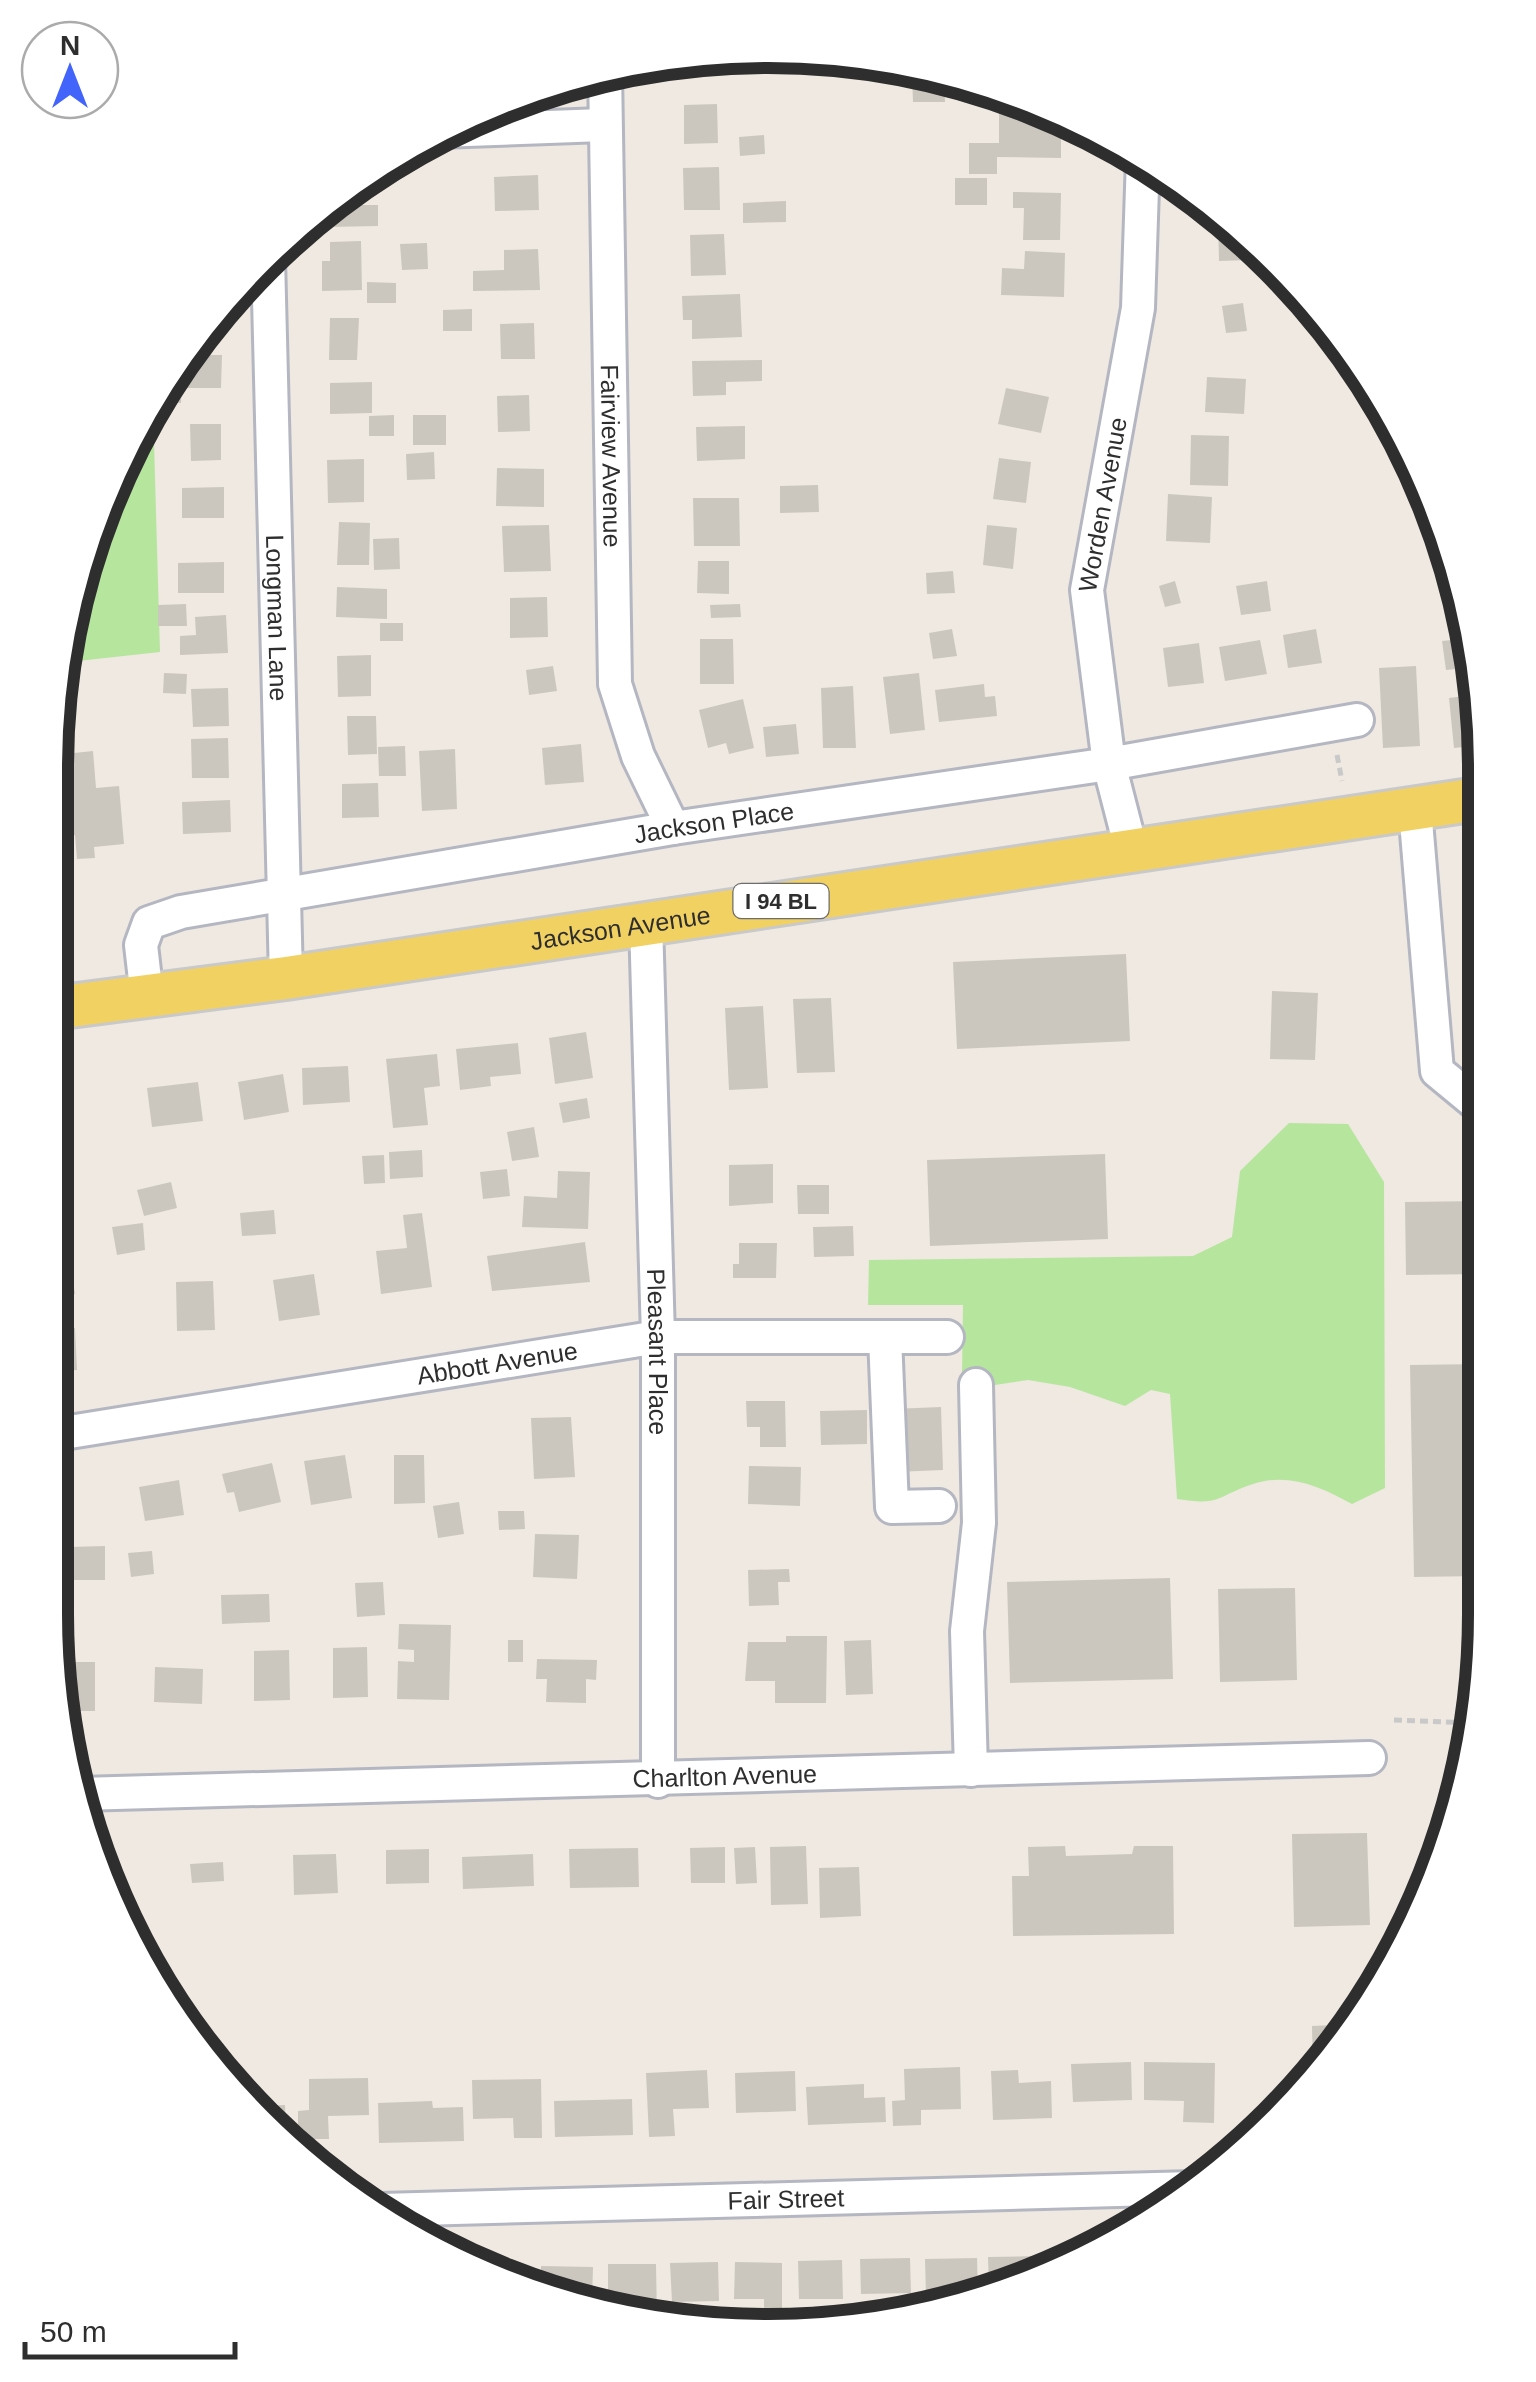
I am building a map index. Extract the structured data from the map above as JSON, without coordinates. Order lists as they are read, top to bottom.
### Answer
{
  "streets": {
    "main road": ["I 94 BL", "Jackson Avenue"],
    "street": [
      "Fairview Avenue",
      "Worden Avenue",
      "Longman Lane",
      "Jackson Place",
      "Pleasant Place",
      "Abbott Avenue",
      "Charlton Avenue",
      "Fair Street"
    ]
  },
  "crossings": [
    ["Fairview Avenue", "Jackson Place"],
    ["Worden Avenue", "Jackson Place"],
    ["Worden Avenue", "Jackson Avenue"],
    ["Longman Lane", "Jackson Place"],
    ["Longman Lane", "Jackson Avenue"],
    ["Jackson Place", "Jackson Avenue"],
    ["Jackson Avenue", "Pleasant Place"],
    ["Pleasant Place", "Abbott Avenue"],
    ["Pleasant Place", "Charlton Avenue"]
  ],
  "scale_bar": "50 m",
  "north": "top"
}
